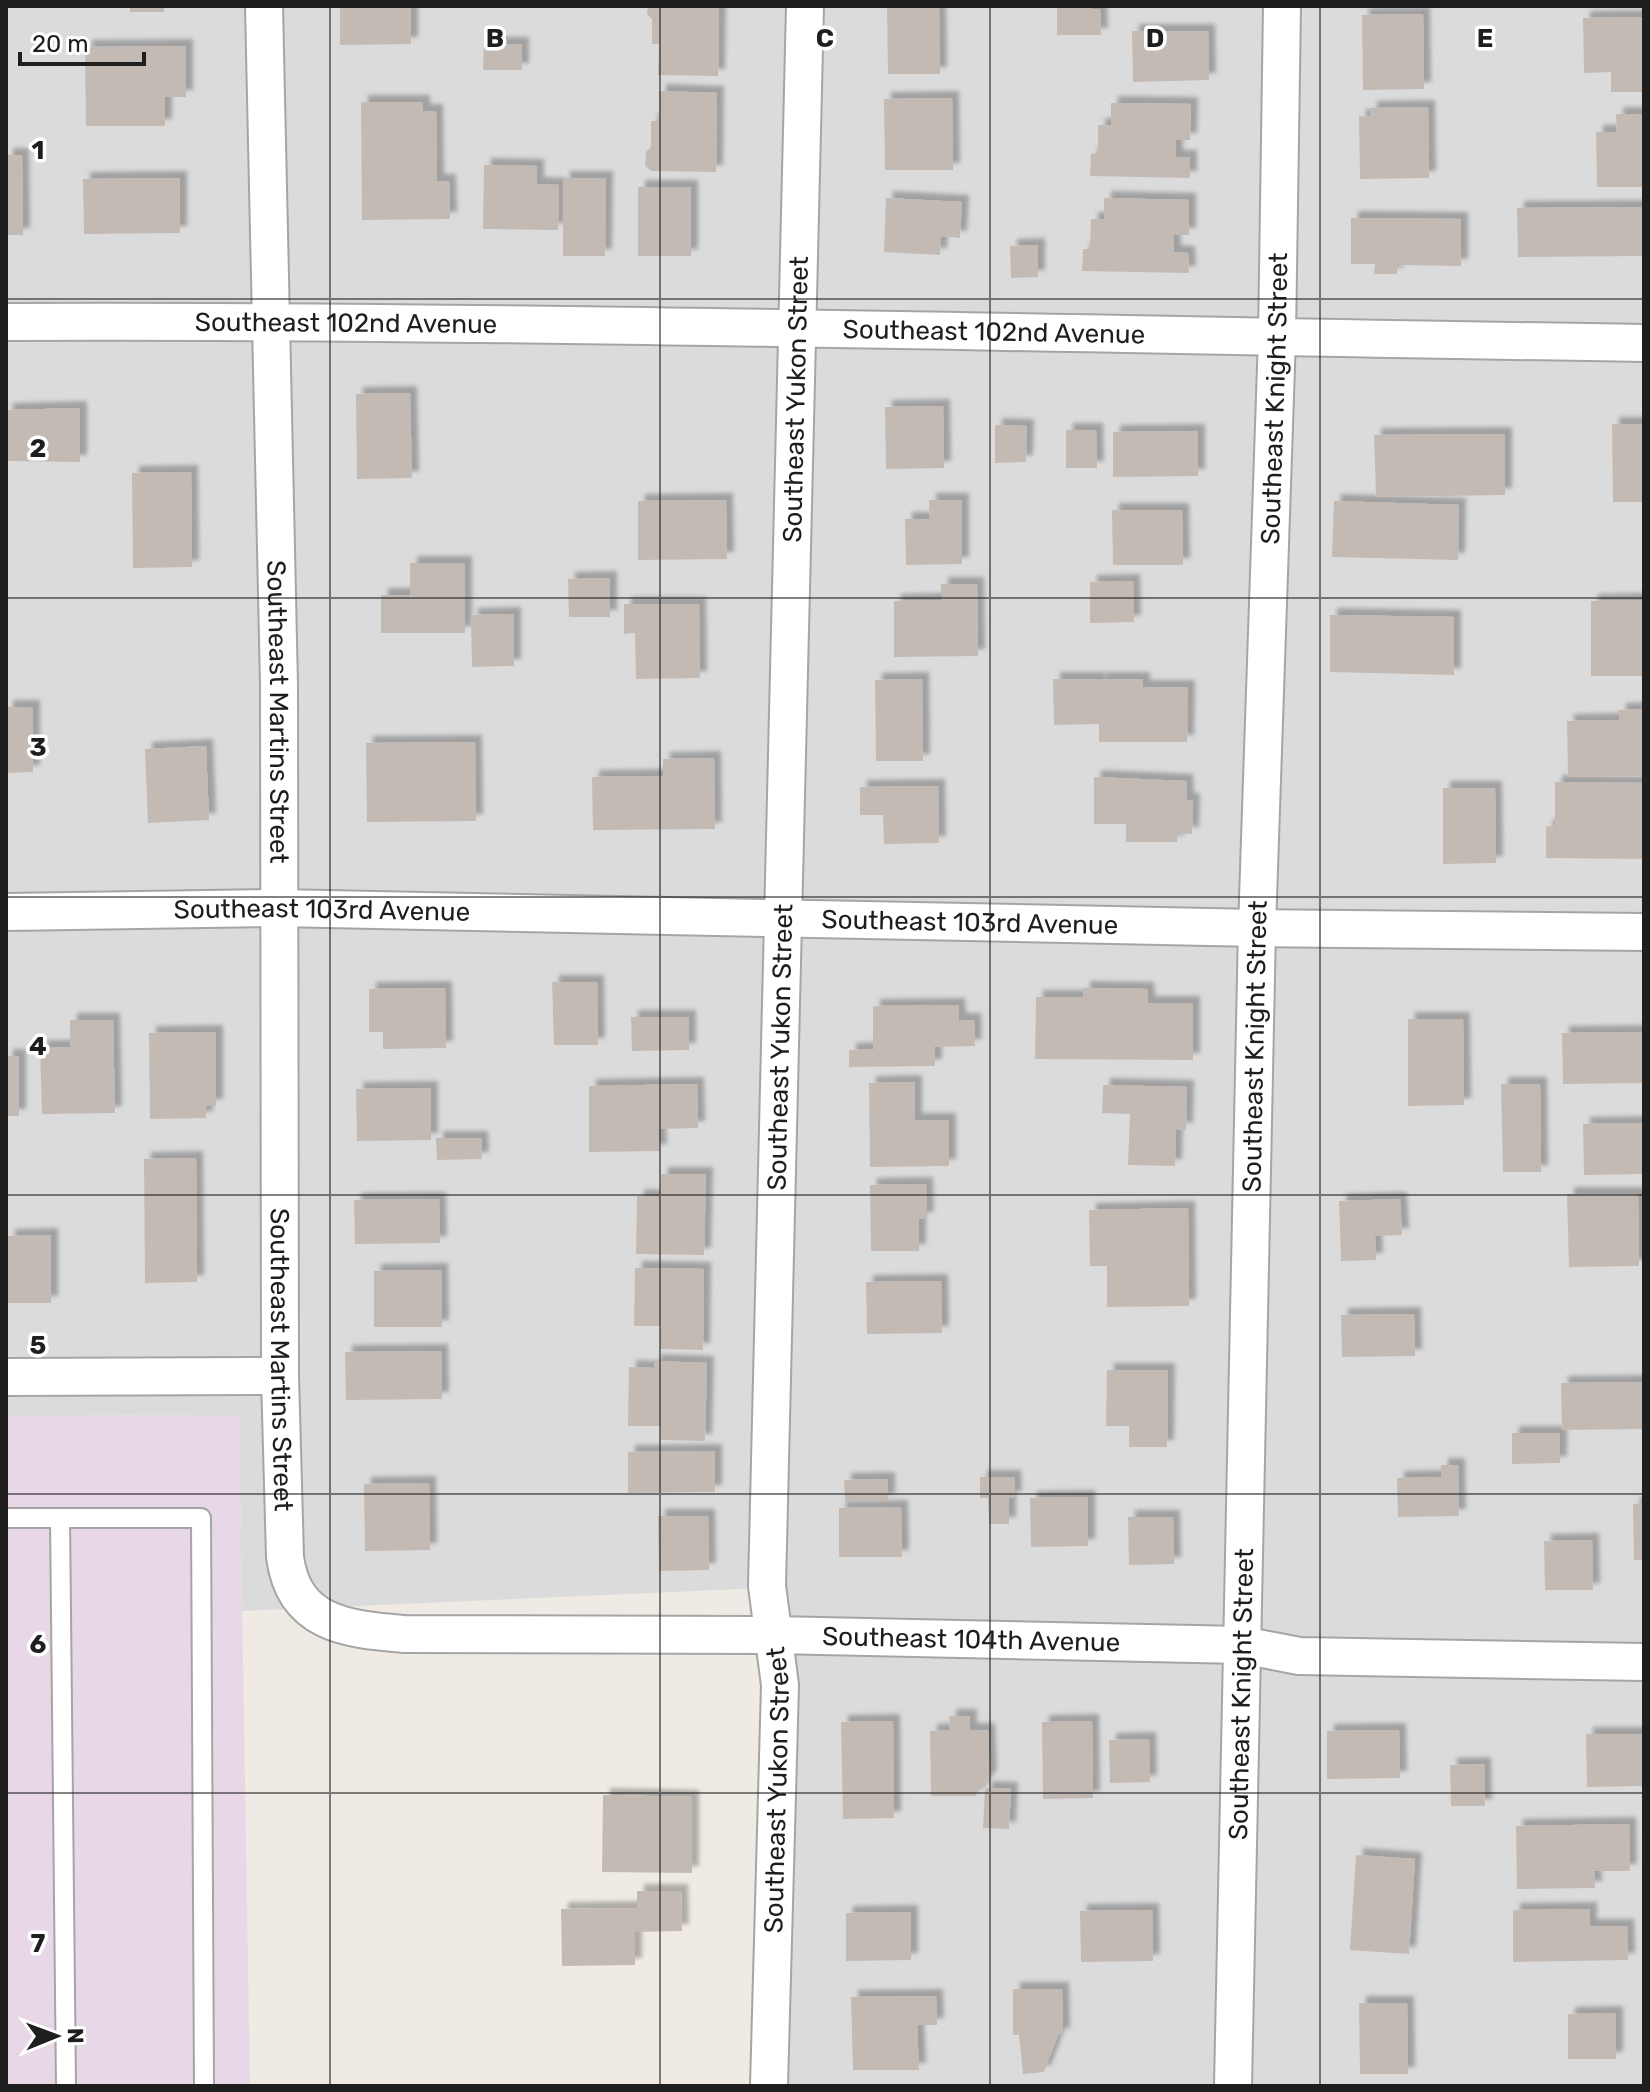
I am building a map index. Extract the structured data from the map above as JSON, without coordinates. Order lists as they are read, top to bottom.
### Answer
{
  "streets": {
    "street": [
      "Southeast 102nd Avenue",
      "Southeast Knight Street",
      "Southeast Yukon Street",
      "Southeast Martins Street",
      "Southeast 103rd Avenue",
      "Southeast 104th Avenue"
    ]
  },
  "crossings": [
    ["Southeast 102nd Avenue", "Southeast Knight Street"],
    ["Southeast 102nd Avenue", "Southeast Yukon Street"],
    ["Southeast 102nd Avenue", "Southeast Martins Street"],
    ["Southeast Knight Street", "Southeast 103rd Avenue"],
    ["Southeast Knight Street", "Southeast 104th Avenue"],
    ["Southeast Yukon Street", "Southeast 103rd Avenue"],
    ["Southeast Yukon Street", "Southeast 104th Avenue"],
    ["Southeast Martins Street", "Southeast 103rd Avenue"],
    ["Southeast Martins Street", "Southeast 104th Avenue"]
  ],
  "scale_bar": "20 m",
  "north": "right",
  "grid": {
    "columns": [
      "B",
      "C",
      "D",
      "E"
    ],
    "rows": [
      "1",
      "2",
      "3",
      "4",
      "5",
      "6",
      "7"
    ]
  }
}
